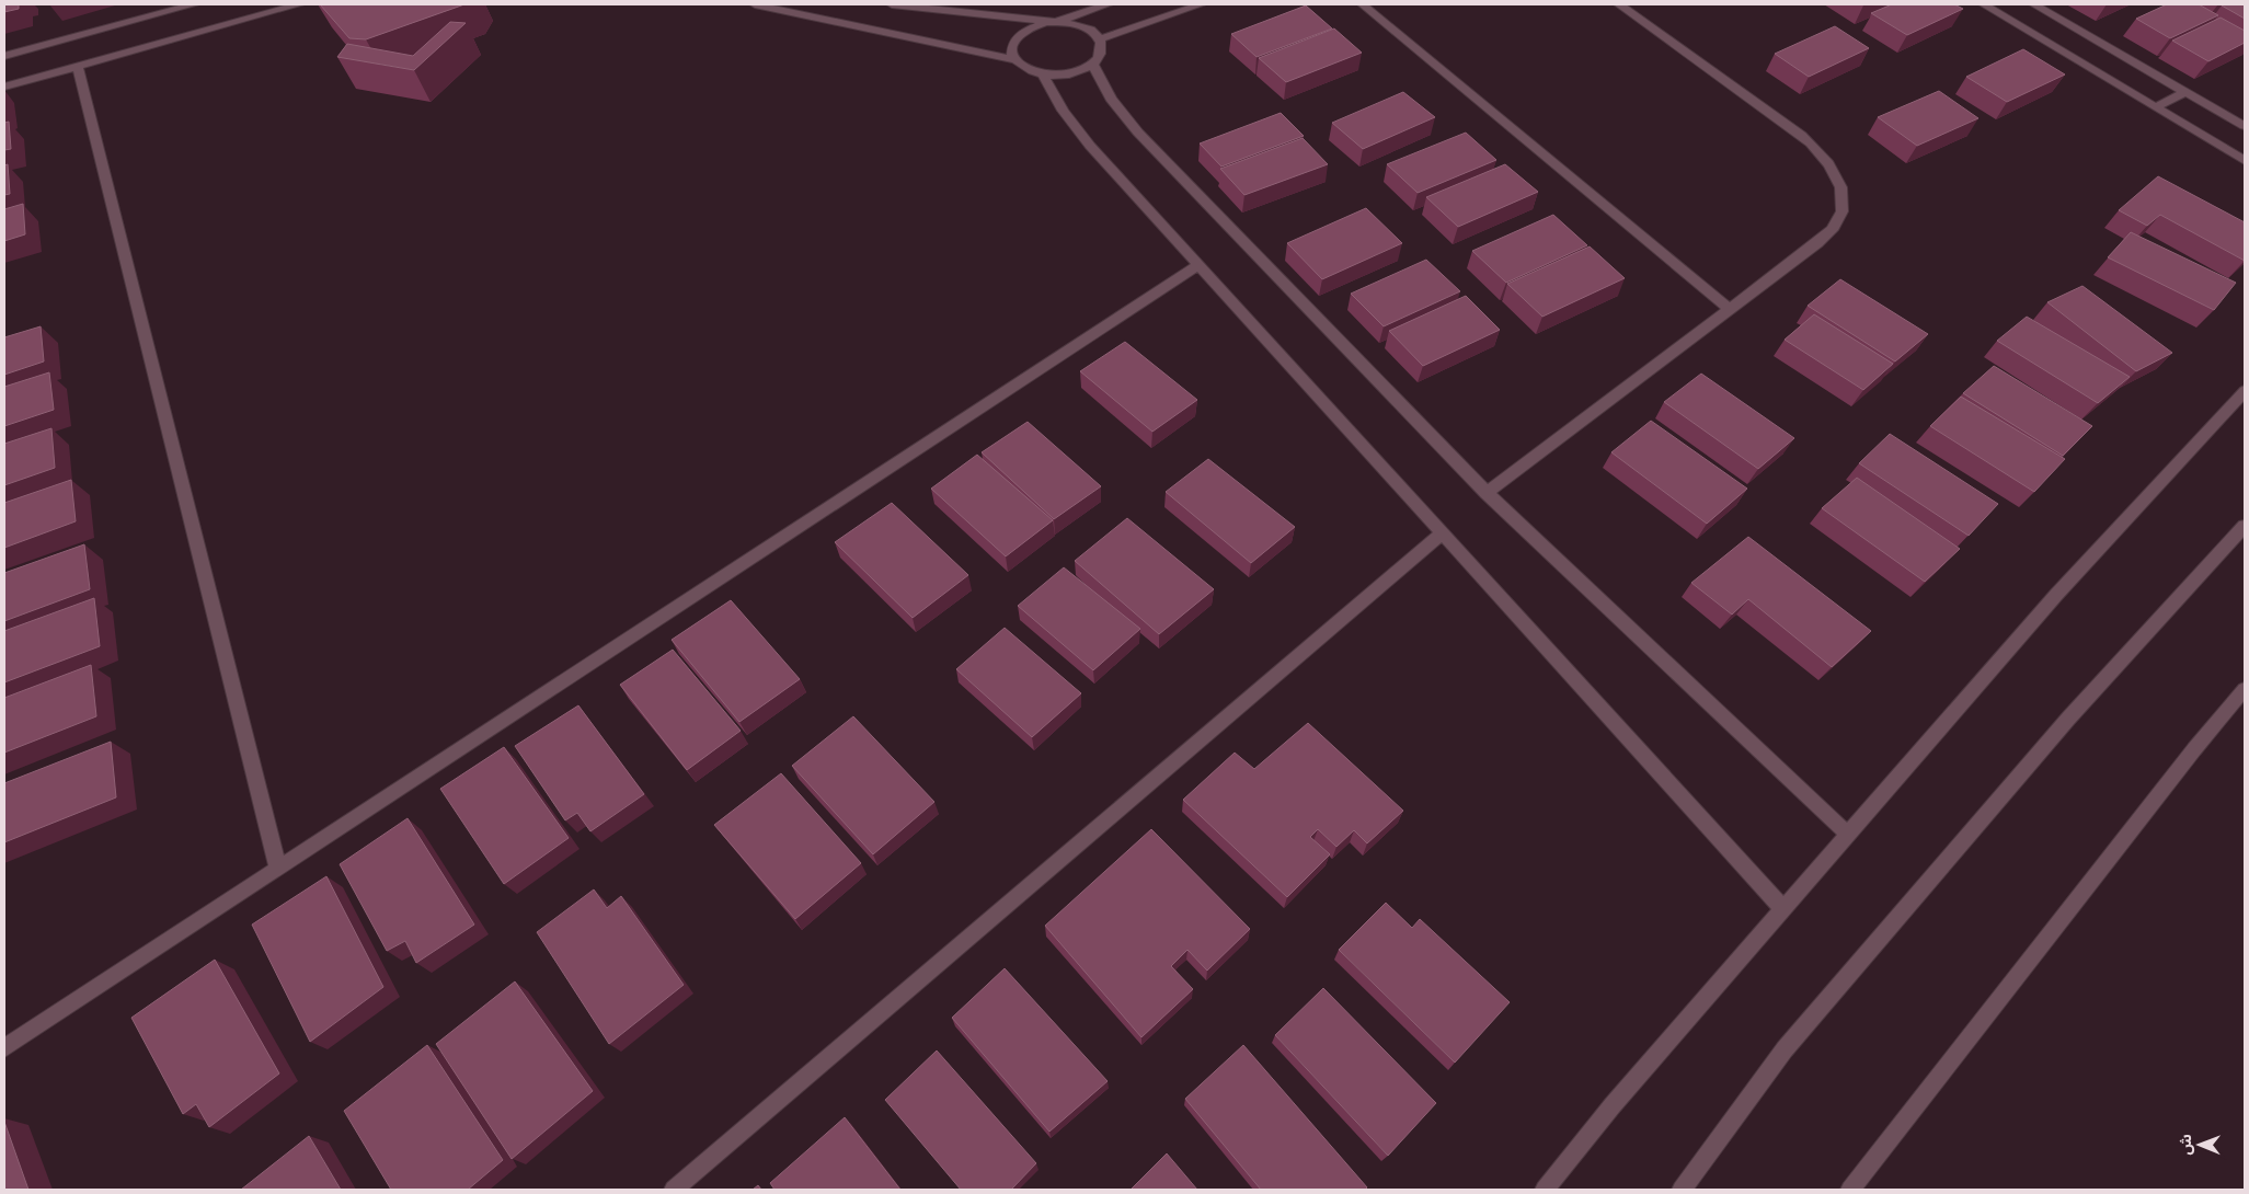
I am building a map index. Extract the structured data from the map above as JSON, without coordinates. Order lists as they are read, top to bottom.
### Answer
{
  "north": "left"
}
